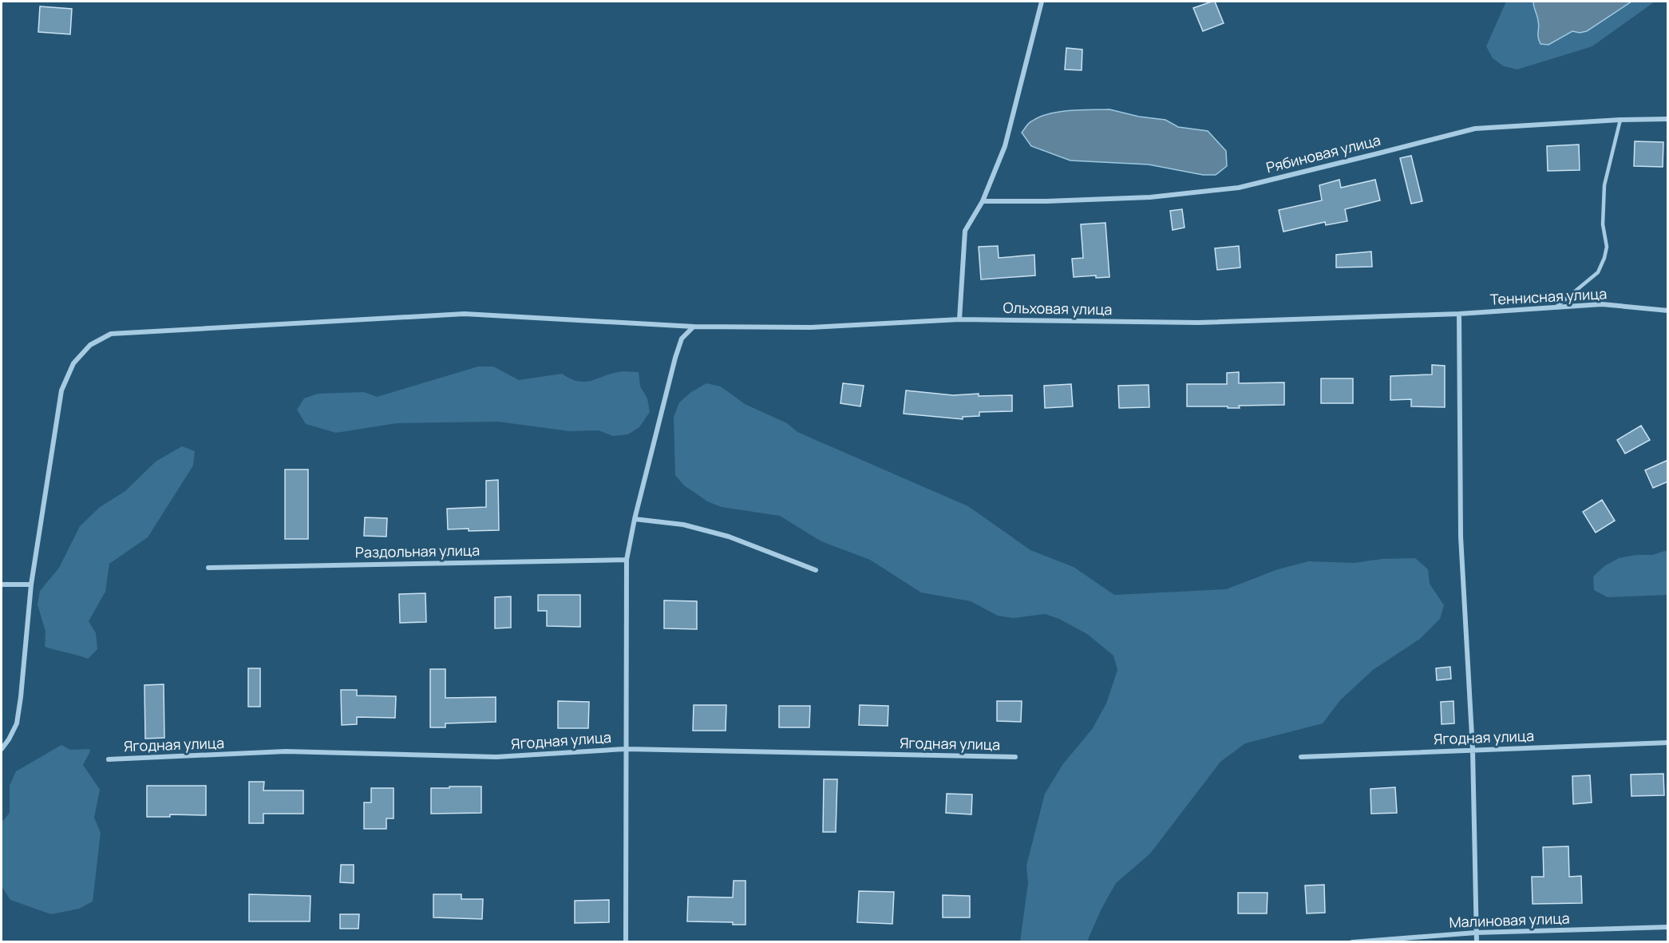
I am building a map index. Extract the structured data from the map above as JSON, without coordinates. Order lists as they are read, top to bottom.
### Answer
{
  "streets": {
    "street": [
      "Рябиновая улица",
      "Теннисная улица",
      "Ольховая улица",
      "Раздольная улица",
      "Ягодная улица",
      "Малиновая улица"
    ]
  },
  "crossings": [
    ["Теннисная улица", "Ольховая улица"]
  ]
}
